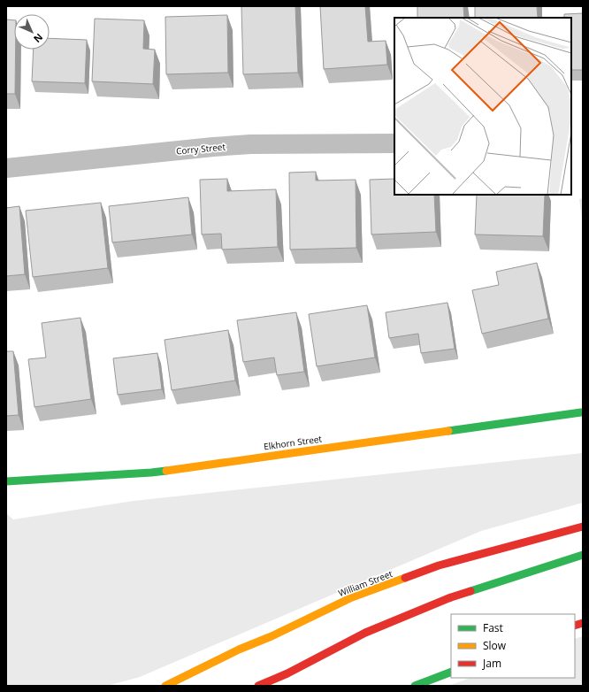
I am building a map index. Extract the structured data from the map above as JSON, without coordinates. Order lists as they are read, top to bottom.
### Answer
{
  "streets": {
    "main road": ["Elkhorn Street", "William Street"],
    "street": ["Corry Street"]
  },
  "legend": ["Fast", "Slow", "Jam"],
  "north": "bottom right"
}
